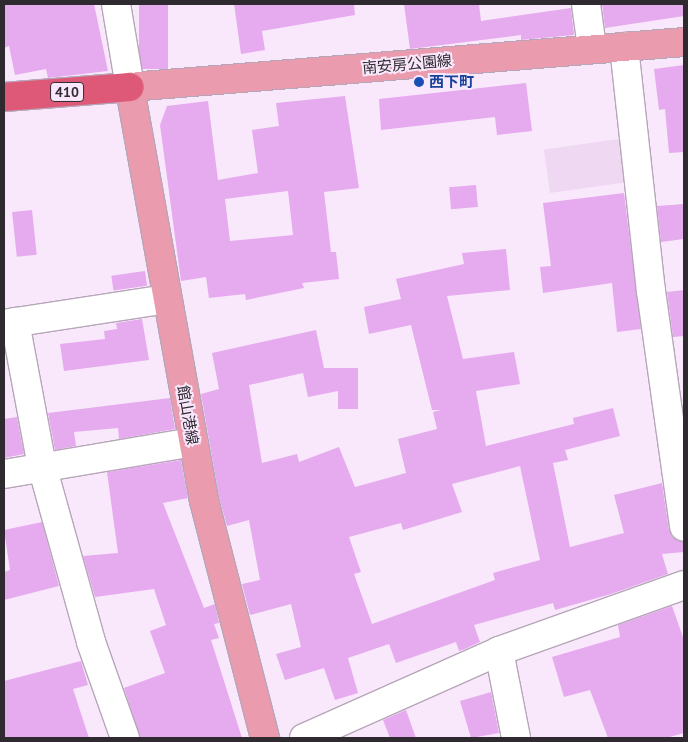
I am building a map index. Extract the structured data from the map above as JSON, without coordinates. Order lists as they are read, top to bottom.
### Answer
{
  "streets": {
    "highway": ["410"],
    "main road": ["南安房公園線", "館山港線"]
  },
  "crossings": [
    ["南安房公園線", "410"],
    ["南安房公園線", "館山港線"],
    ["410", "館山港線"]
  ],
  "places": ["西下町"]
}
